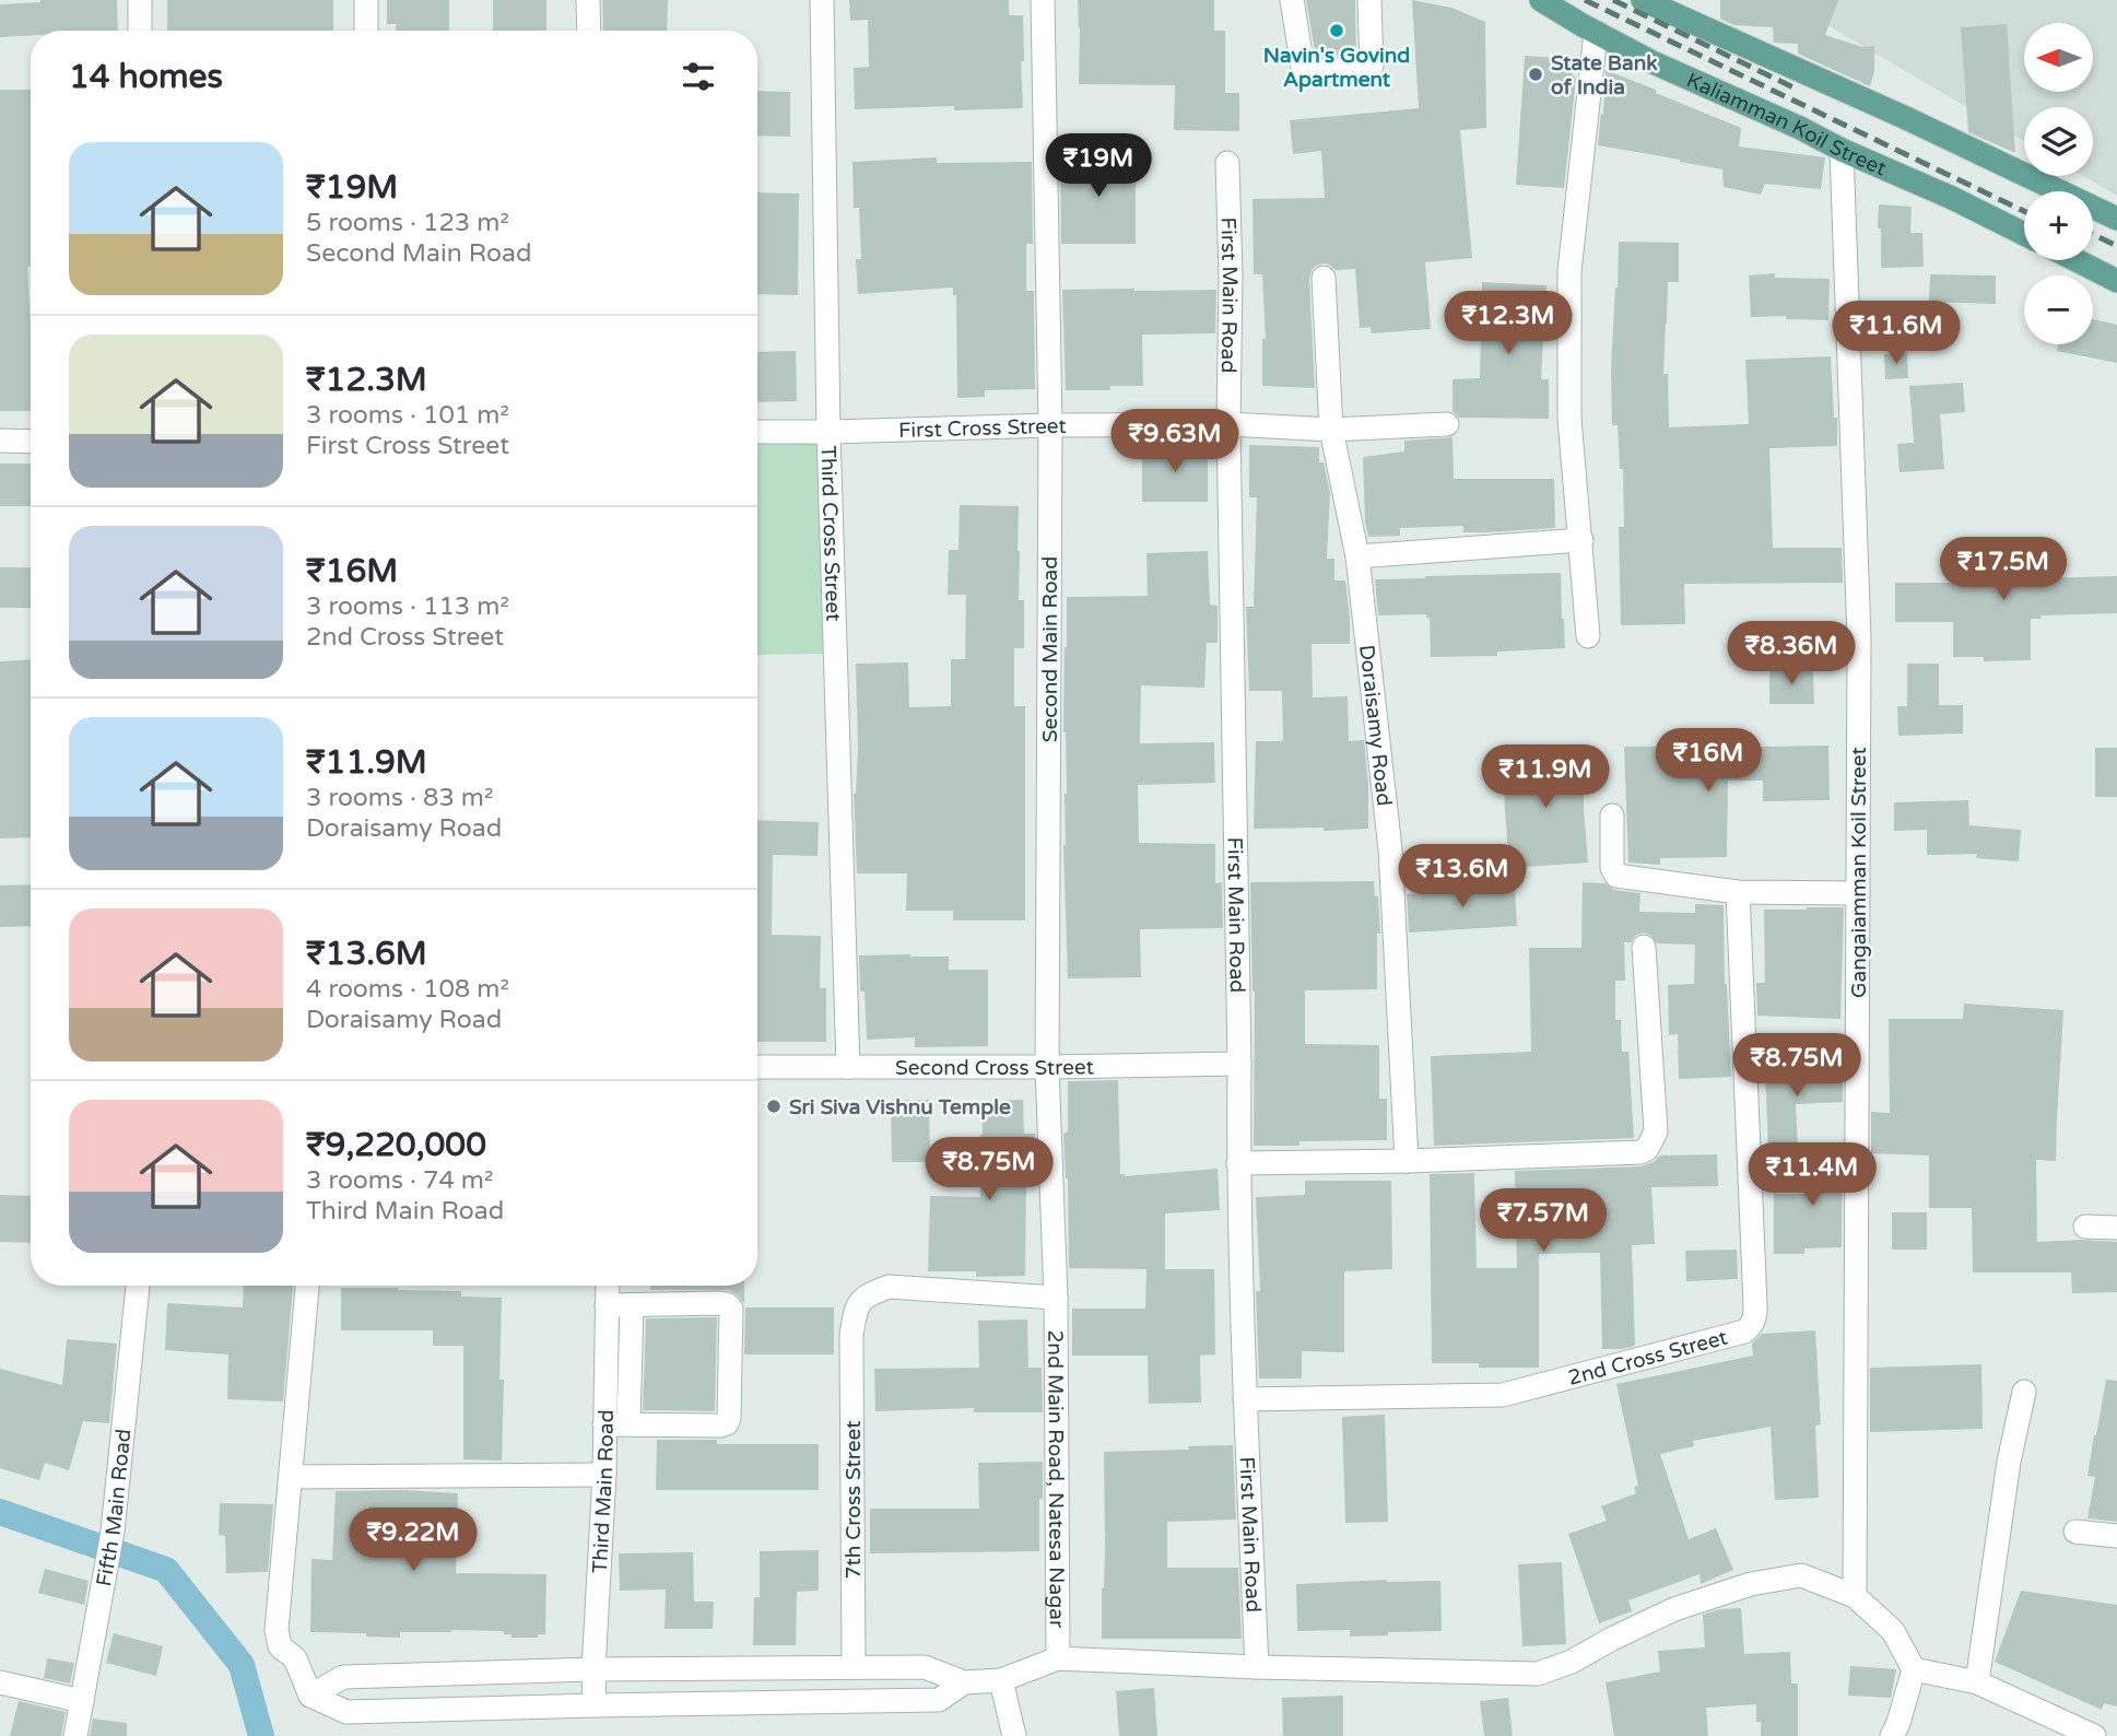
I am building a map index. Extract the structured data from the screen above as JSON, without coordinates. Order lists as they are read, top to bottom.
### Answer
{
  "streets": {
    "main road": ["Kaliamman Koil Street"],
    "street": [
      "First Main Road",
      "First Cross Street",
      "Third Cross Street",
      "Second Main Road",
      "Doraisamy Road",
      "Gangaiamman Koil Street",
      "Second Cross Street",
      "2nd Cross Street",
      "2nd Main Road, Natesa Nagar",
      "Third Main Road",
      "7th Cross Street",
      "Fifth Main Road"
    ]
  },
  "crossings": [
    ["Kaliamman Koil Street", "Gangaiamman Koil Street"],
    ["First Main Road", "First Cross Street"],
    ["First Main Road", "Second Cross Street"],
    ["First Main Road", "2nd Cross Street"],
    ["First Cross Street", "Third Cross Street"],
    ["First Cross Street", "Second Main Road"],
    ["First Cross Street", "Doraisamy Road"],
    ["Third Cross Street", "Second Cross Street"],
    ["Second Main Road", "Second Cross Street"],
    ["Second Main Road", "2nd Main Road, Natesa Nagar"],
    ["Second Main Road", "7th Cross Street"],
    ["2nd Main Road, Natesa Nagar", "7th Cross Street"]
  ],
  "places": ["Navin's Govind Apartment", "State Bank of India", "Sri Siva Vishnu Temple"],
  "north": "left",
  "page": {
    "map_buttons": ["+", "−"],
    "heading": "14 homes",
    "list": [
      {
        "name": "₹19M",
        "note": "5 rooms · 123 m² · Second Main Road"
      },
      {
        "name": "₹12.3M",
        "note": "3 rooms · 101 m² · First Cross Street"
      },
      {
        "name": "₹16M",
        "note": "3 rooms · 113 m² · 2nd Cross Street"
      },
      {
        "name": "₹11.9M",
        "note": "3 rooms · 83 m² · Doraisamy Road"
      },
      {
        "name": "₹13.6M",
        "note": "4 rooms · 108 m² · Doraisamy Road"
      },
      {
        "name": "₹9,220,000",
        "note": "3 rooms · 74 m² · Third Main Road"
      }
    ],
    "price": [
      "₹19M",
      "₹12.3M",
      "₹11.6M",
      "₹9.63M",
      "₹17.5M",
      "₹8.36M",
      "₹16M",
      "₹11.9M",
      "₹13.6M",
      "₹8.75M",
      "₹8.75M",
      "₹11.4M",
      "₹7.57M",
      "₹9.22M"
    ]
  }
}
